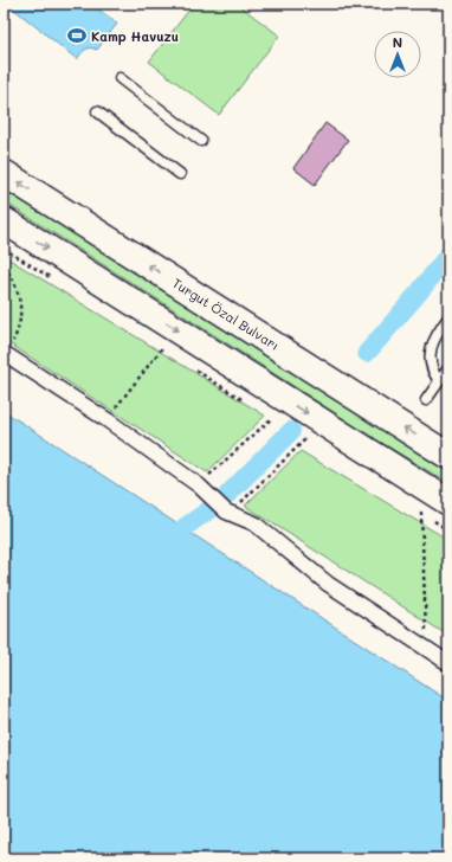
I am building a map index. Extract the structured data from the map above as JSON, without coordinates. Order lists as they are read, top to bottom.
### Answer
{
  "streets": {
    "highway": ["Turgut Özal Bulvarı"]
  },
  "places": {
    "sports": ["Kamp Havuzu"]
  },
  "north": "top"
}
